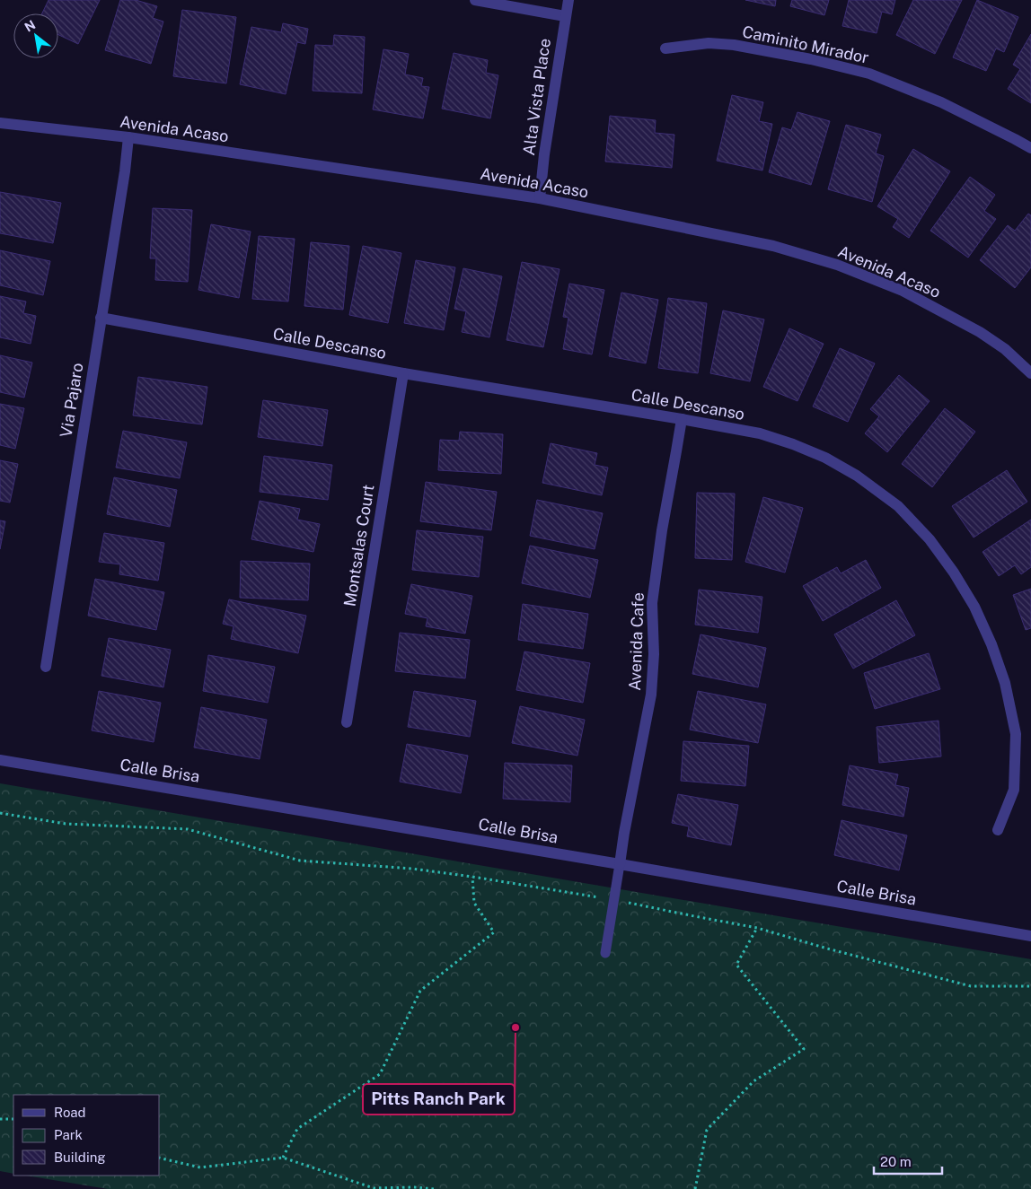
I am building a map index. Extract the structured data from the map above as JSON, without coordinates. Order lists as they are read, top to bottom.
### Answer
{
  "streets": {
    "street": [
      "Caminito Mirador",
      "Alta Vista Place",
      "Avenida Acaso",
      "Calle Descanso",
      "Via Pajaro",
      "Montsalas Court",
      "Avenida Cafe",
      "Calle Brisa"
    ]
  },
  "crossings": [
    ["Alta Vista Place", "Avenida Acaso"],
    ["Avenida Acaso", "Via Pajaro"],
    ["Calle Descanso", "Via Pajaro"],
    ["Calle Descanso", "Montsalas Court"],
    ["Calle Descanso", "Avenida Cafe"],
    ["Avenida Cafe", "Calle Brisa"]
  ],
  "places": ["Pitts Ranch Park"],
  "legend": ["Road", "Park", "Building"],
  "scale_bar": "20 m",
  "north": "top left"
}
